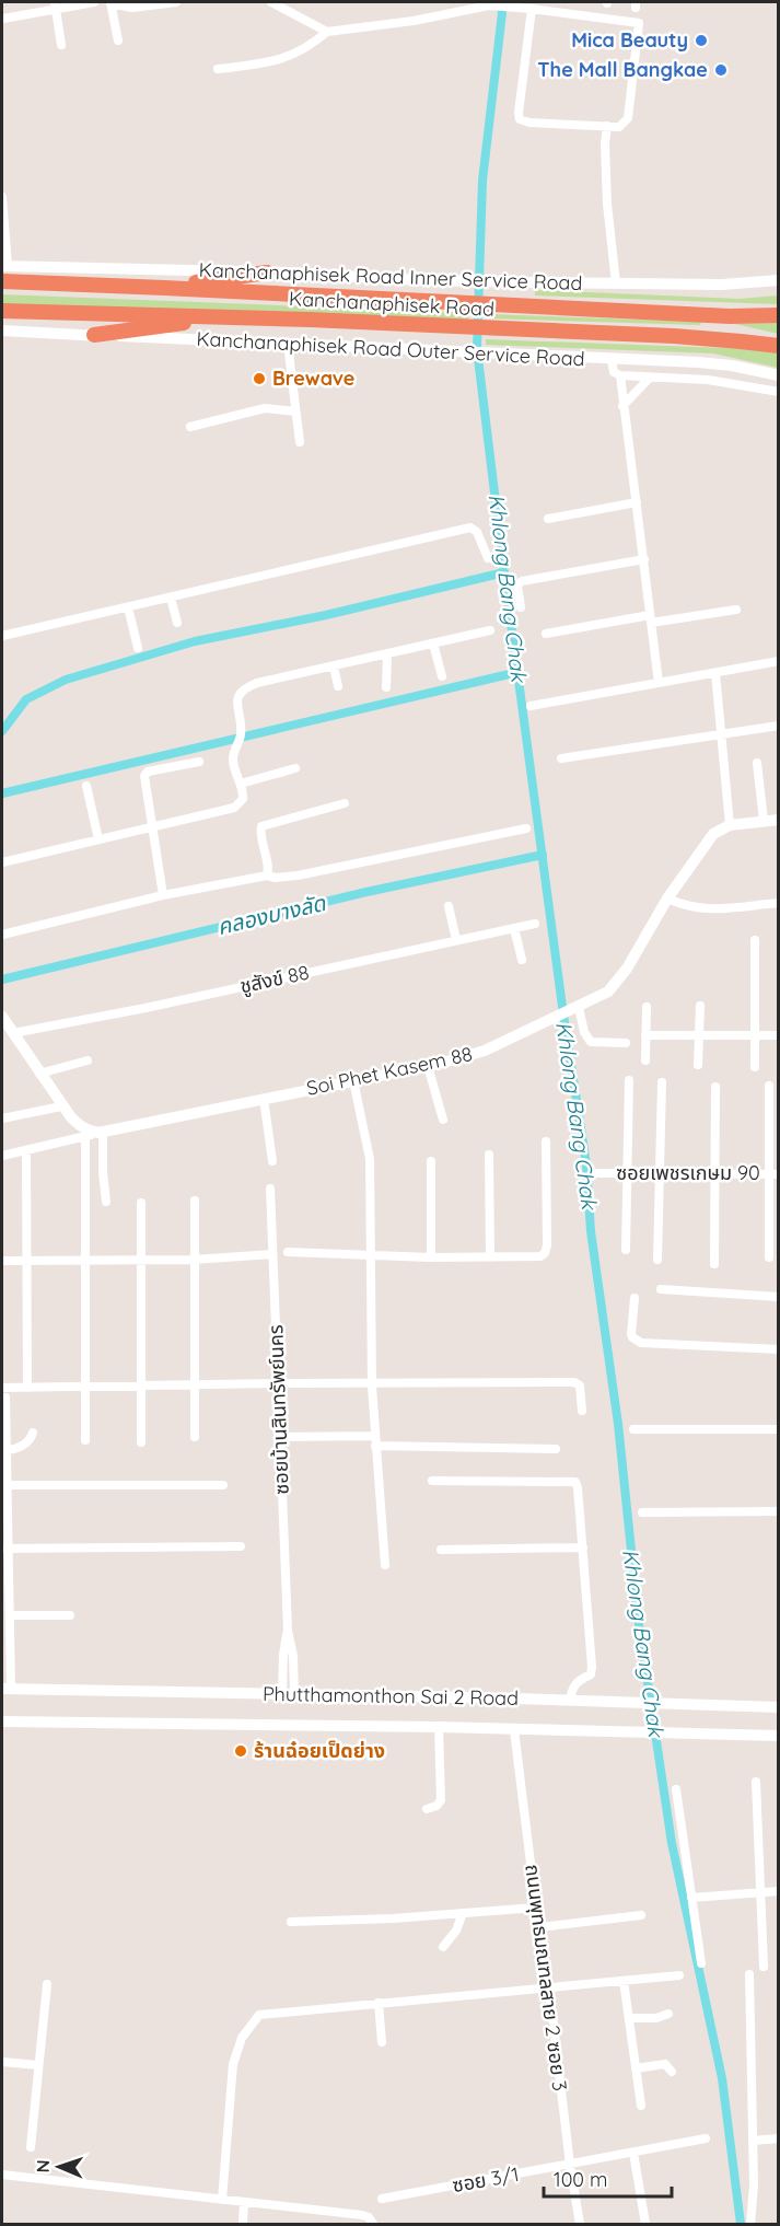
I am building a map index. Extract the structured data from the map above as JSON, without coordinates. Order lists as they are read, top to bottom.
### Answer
{
  "streets": {
    "highway": ["Kanchanaphisek Road"],
    "main road": [
      "Kanchanaphisek Road Inner Service Road",
      "Kanchanaphisek Road Outer Service Road",
      "Soi Phet Kasem 88",
      "Phutthamonthon Sai 2 Road"
    ],
    "street": [
      "ชูสังข์ 88",
      "ซอยเพชรเกษม 90",
      "ซอยบ้านสินทรัพย์นคร",
      "ถนนพุทธมณฑลสาย 2 ซอย 3",
      "ซอย 3/1"
    ]
  },
  "crossings": [
    ["Phutthamonthon Sai 2 Road", "ถนนพุทธมณฑลสาย 2 ซอย 3"],
    ["ถนนพุทธมณฑลสาย 2 ซอย 3", "ซอย 3/1"]
  ],
  "water": ["Khlong Bang Chak", "คลองบางลัด"],
  "places": [
    "Mica Beauty",
    "The Mall Bangkae",
    "Brewave",
    "ร้านฉ๋อยเป็ดย่าง"
  ],
  "scale_bar": "100 m",
  "north": "left"
}
